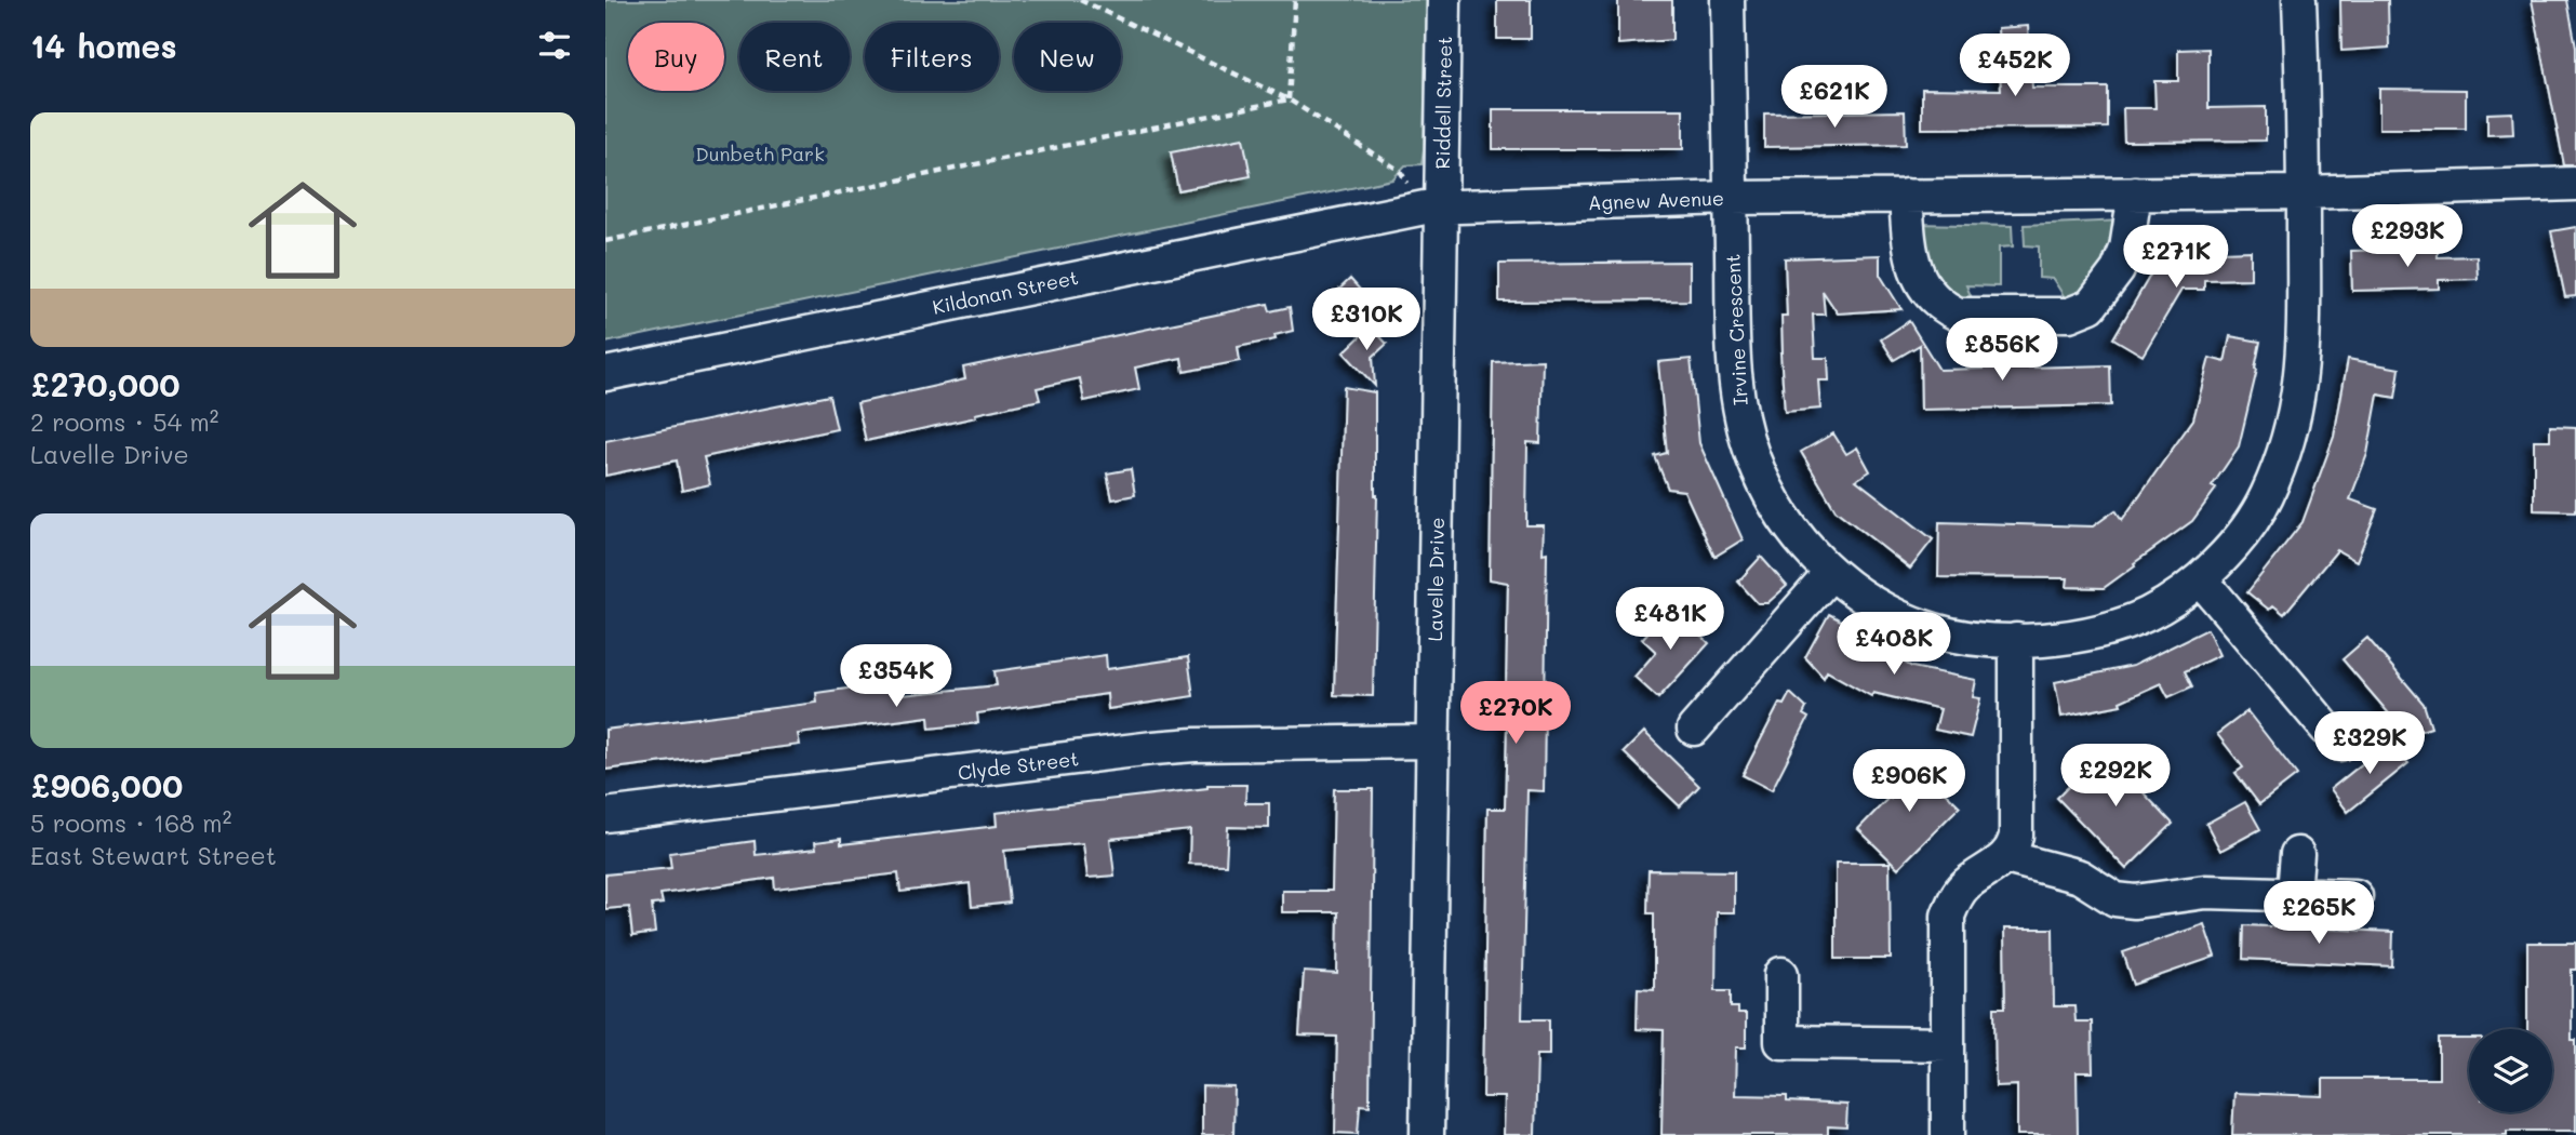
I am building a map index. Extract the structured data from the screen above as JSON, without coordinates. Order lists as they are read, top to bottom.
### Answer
{
  "streets": {
    "street": [
      "Riddell Street",
      "Agnew Avenue",
      "Kildonan Street",
      "Irvine Crescent",
      "Lavelle Drive",
      "Clyde Street"
    ]
  },
  "crossings": [
    ["Riddell Street", "Agnew Avenue"],
    ["Riddell Street", "Lavelle Drive"],
    ["Agnew Avenue", "Kildonan Street"],
    ["Agnew Avenue", "Irvine Crescent"],
    ["Agnew Avenue", "Lavelle Drive"],
    ["Lavelle Drive", "Clyde Street"]
  ],
  "parks": ["Dunbeth Park"],
  "page": {
    "heading": "14 homes",
    "chip": [
      "Buy",
      "Rent",
      "Filters",
      "New"
    ],
    "price": [
      "£452K",
      "£621K",
      "£293K",
      "£271K",
      "£310K",
      "£856K",
      "£481K",
      "£408K",
      "£354K",
      "£270K",
      "£329K",
      "£292K",
      "£906K",
      "£265K"
    ],
    "list": [
      {
        "name": "£270,000",
        "note": "2 rooms · 54 m² · Lavelle Drive"
      },
      {
        "name": "£906,000",
        "note": "5 rooms · 168 m² · East Stewart Street"
      }
    ]
  }
}
